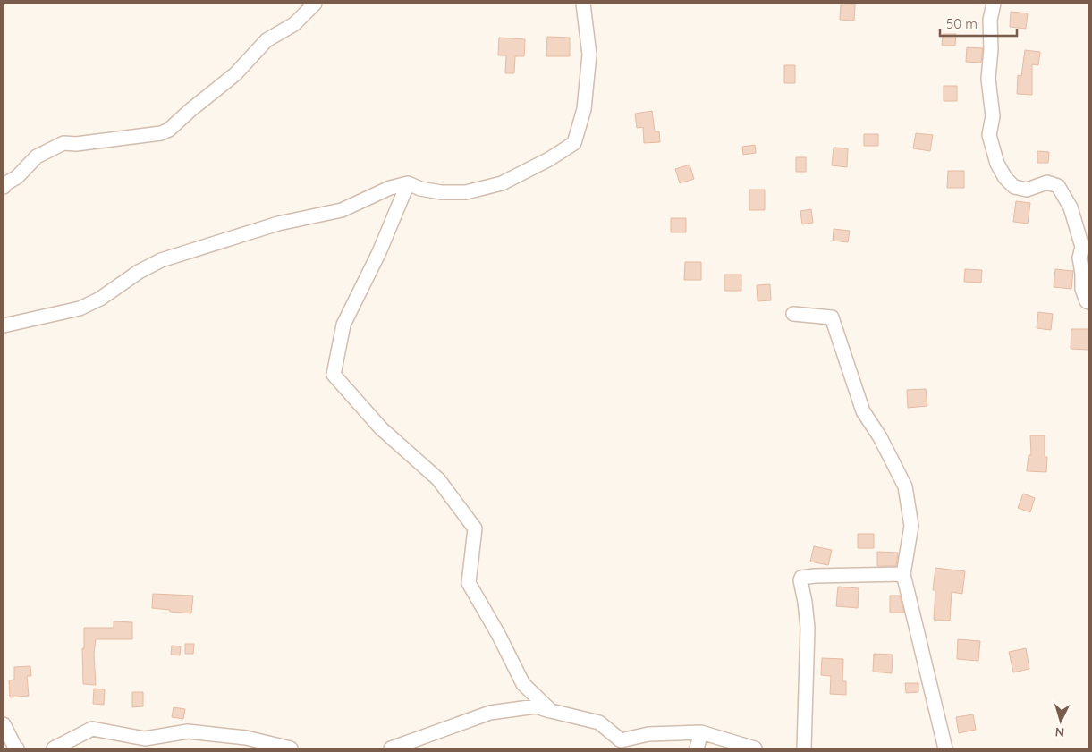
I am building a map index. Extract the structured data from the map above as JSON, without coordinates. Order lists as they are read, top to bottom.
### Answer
{
  "scale_bar": "50 m",
  "north": "bottom"
}
